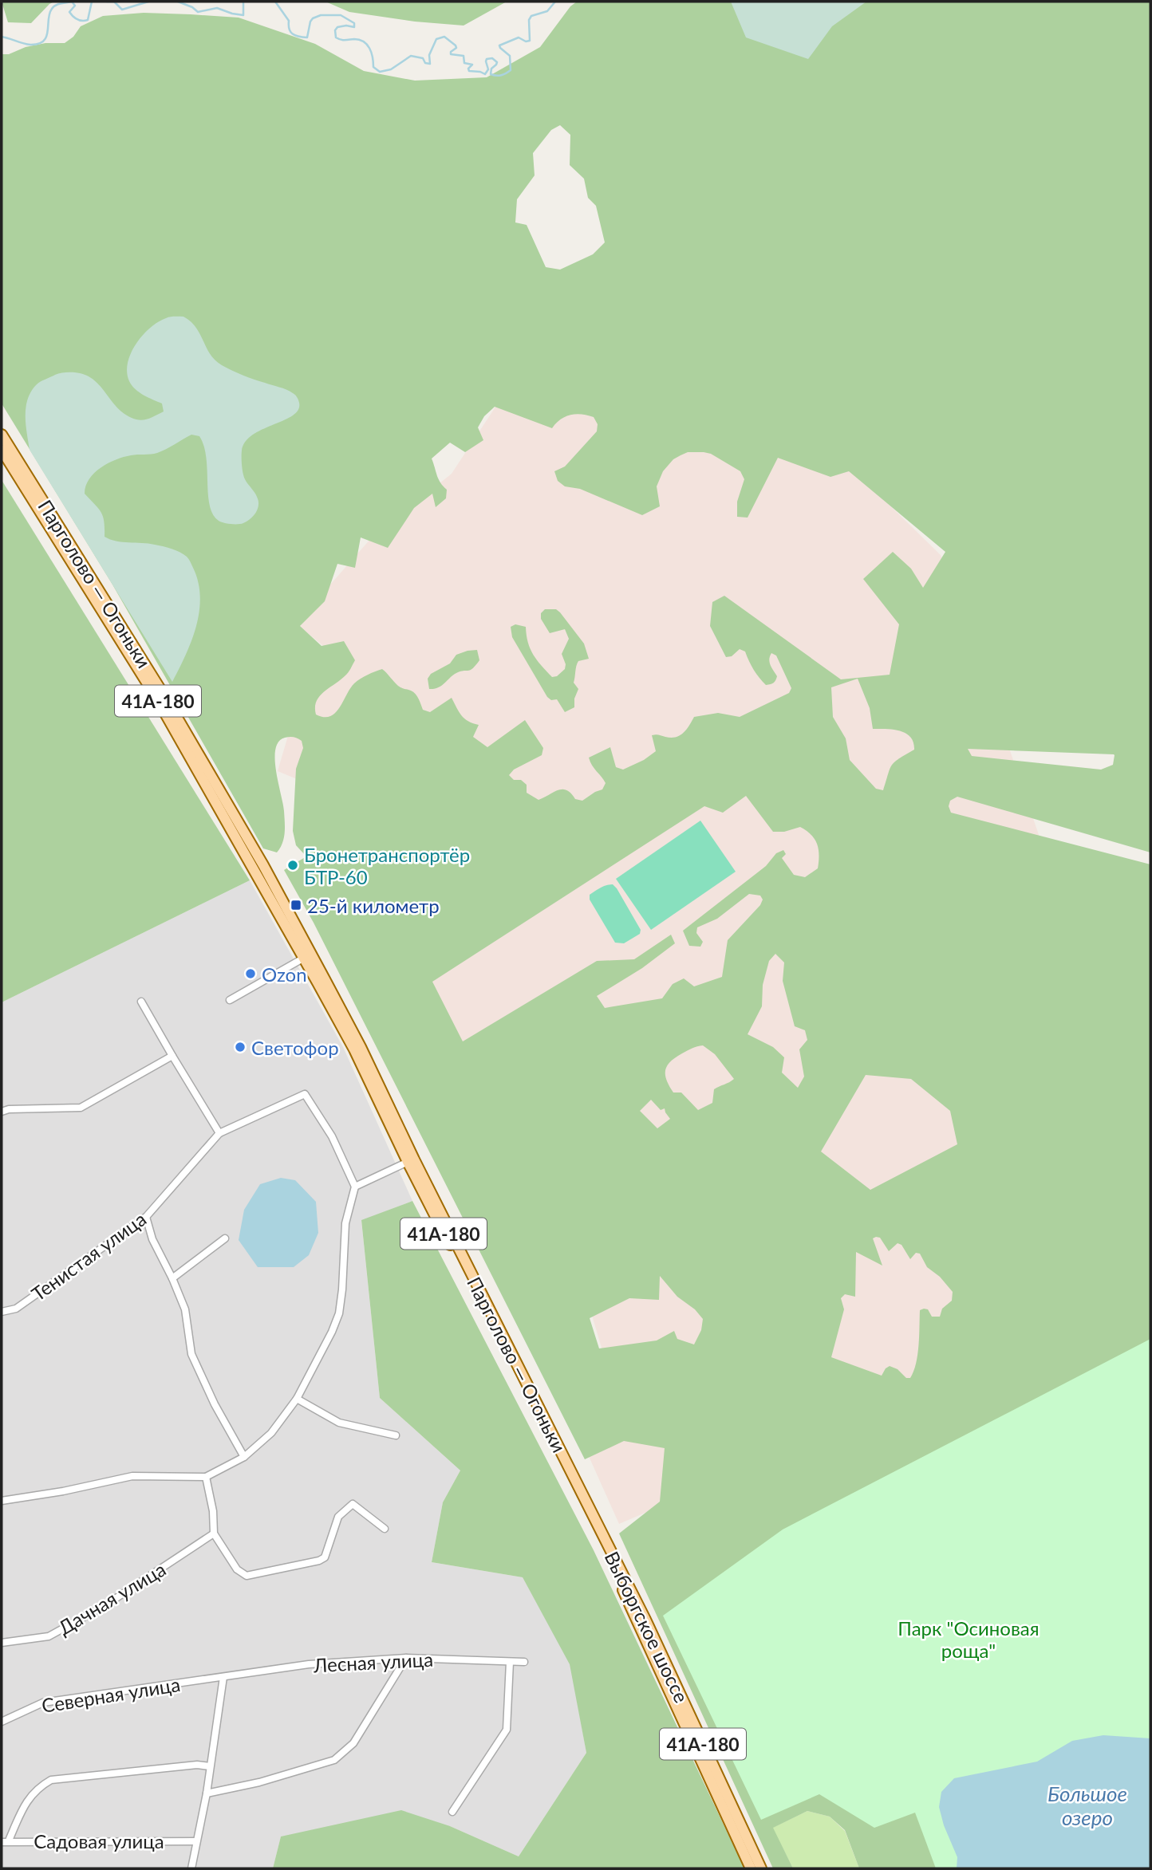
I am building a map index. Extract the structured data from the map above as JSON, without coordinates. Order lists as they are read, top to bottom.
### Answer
{
  "streets": {
    "main road": ["Парголово — Огоньки", "41А-180", "Выборгское шоссе"],
    "street": [
      "Тенистая улица",
      "Дачная улица",
      "Лесная улица",
      "Северная улица",
      "Садовая улица"
    ]
  },
  "crossings": [
    ["Парголово — Огоньки", "Выборгское шоссе"],
    ["Лесная улица", "Северная улица"]
  ],
  "water": ["Большое озеро"],
  "parks": ["Парк \"Осиновая роща\""],
  "places": {
    "other": ["Бронетранспортёр БТР-60", "Ozon", "Светофор"],
    "transit": ["25-й километр"]
  }
}
